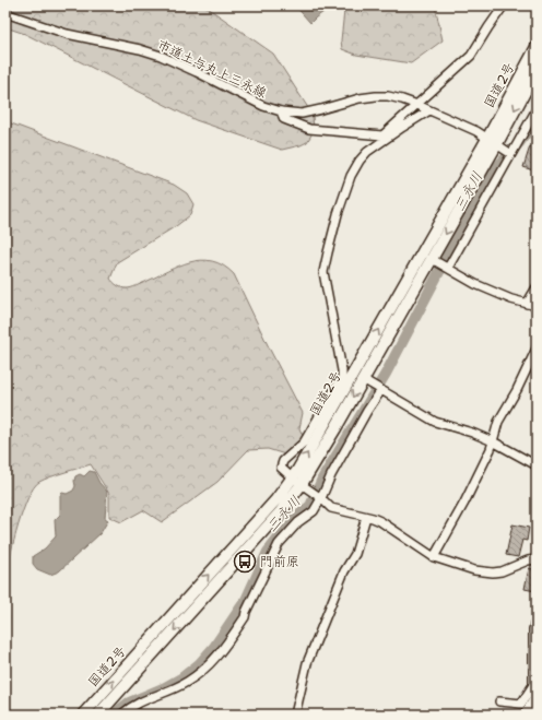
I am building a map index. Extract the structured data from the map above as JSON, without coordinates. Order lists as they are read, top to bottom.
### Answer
{
  "streets": {
    "highway": ["国道2号"],
    "street": ["市道土与丸上三永線"]
  },
  "water": ["三永川"],
  "places": {
    "bus stop": ["門前原"]
  }
}
